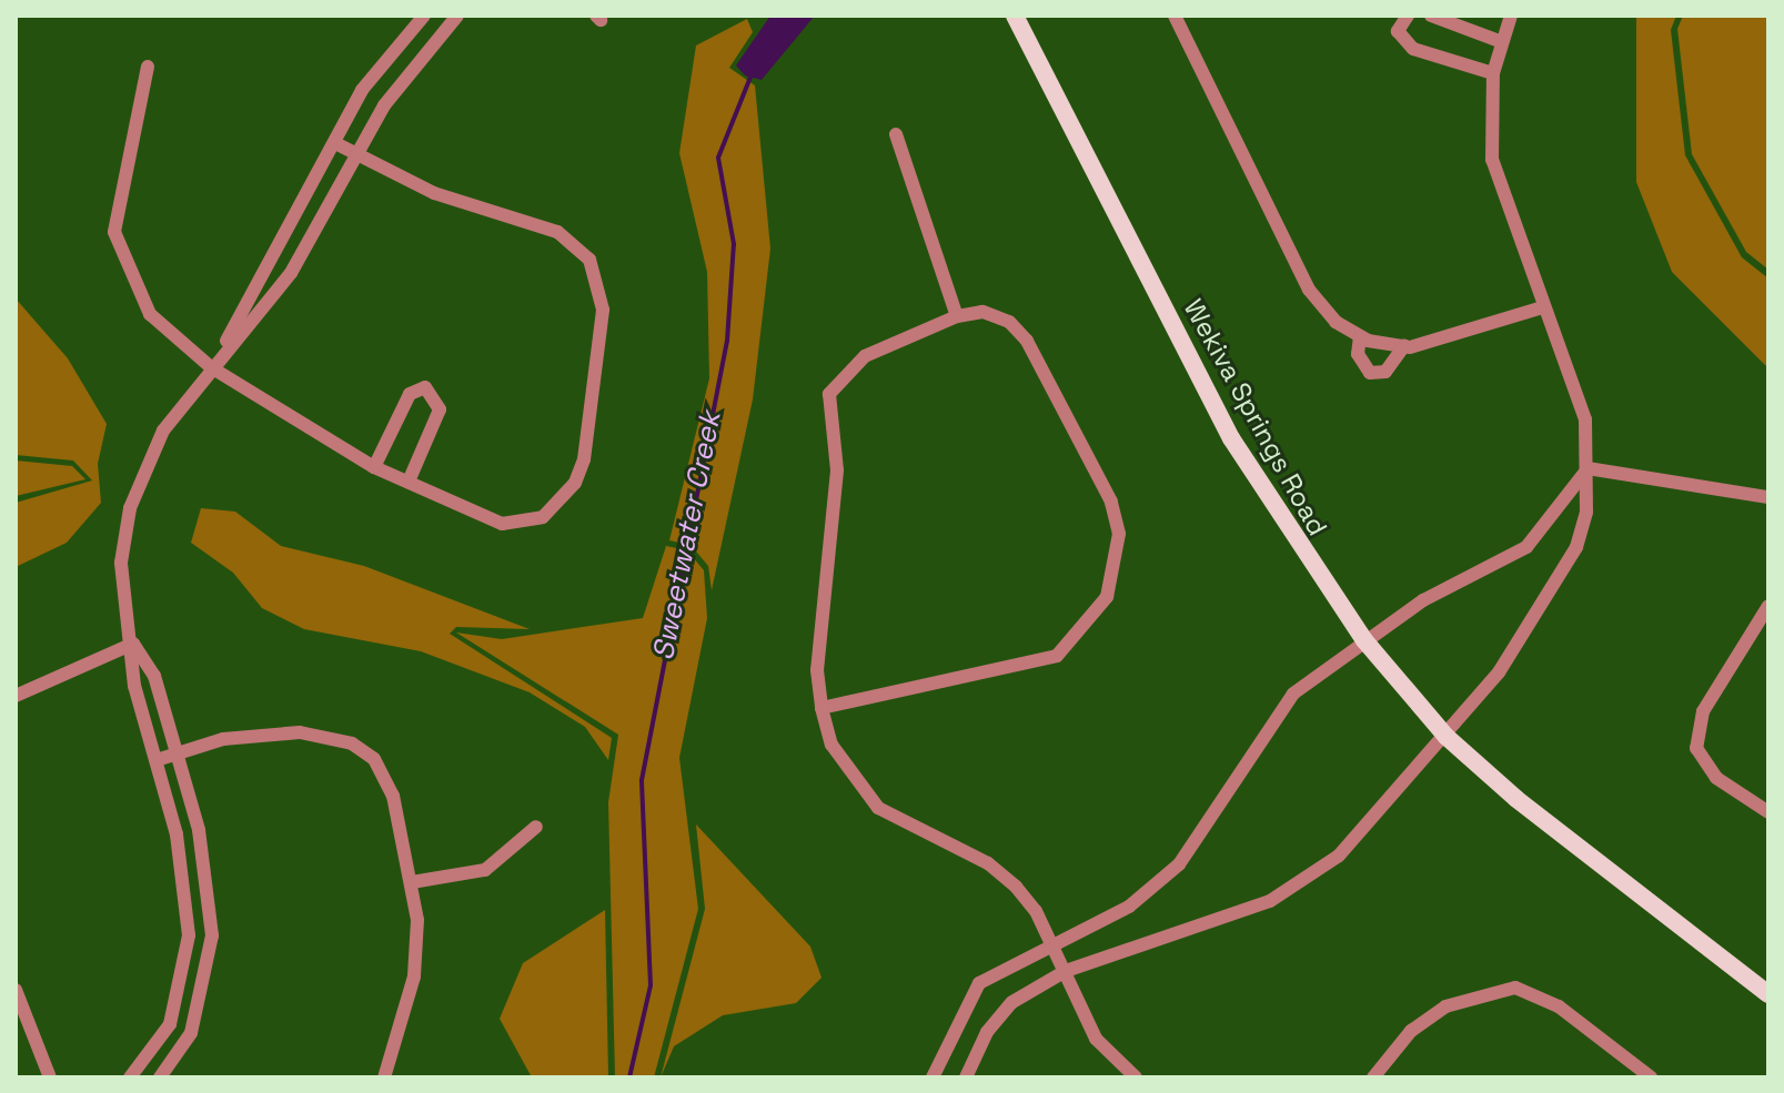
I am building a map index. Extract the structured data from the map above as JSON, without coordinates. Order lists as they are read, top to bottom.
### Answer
{
  "streets": {
    "main road": ["Wekiva Springs Road"]
  },
  "water": ["Sweetwater Creek"]
}
